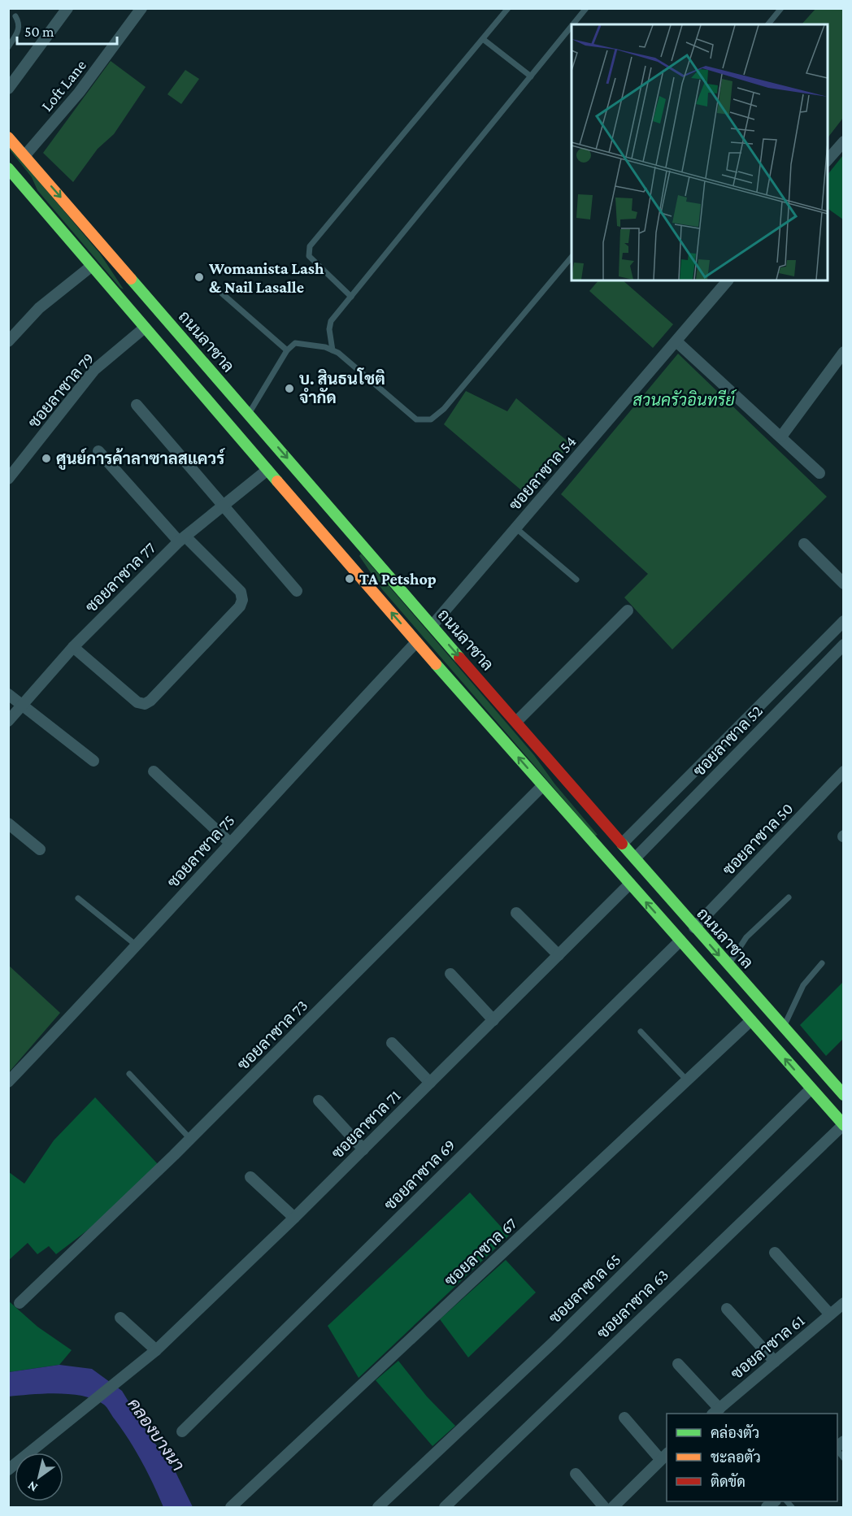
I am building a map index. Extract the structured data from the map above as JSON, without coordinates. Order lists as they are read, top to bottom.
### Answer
{
  "streets": {
    "street": [
      "Loft Lane",
      "ถนนลาซาล",
      "ซอยลาซาล 79",
      "ซอยลาซาล 54",
      "ซอยลาซาล 77",
      "ซอยลาซาล 52",
      "ซอยลาซาล 50",
      "ซอยลาซาล 75",
      "ซอยลาซาล 73",
      "ซอยลาซาล 71",
      "ซอยลาซาล 69",
      "ซอยลาซาล 67",
      "ซอยลาซาล 65",
      "ซอยลาซาล 63",
      "ซอยลาซาล 61"
    ]
  },
  "crossings": [
    ["Loft Lane", "ถนนลาซาล"],
    ["ถนนลาซาล", "ซอยลาซาล 54"],
    ["ถนนลาซาล", "ซอยลาซาล 52"],
    ["ถนนลาซาล", "ซอยลาซาล 50"]
  ],
  "water": ["คลองบางนา"],
  "parks": ["สวนครัวอินทรีย์"],
  "places": [
    "Womanista Lash & Nail Lasalle",
    "บ. สินธนโชติ จำกัด",
    "ศูนย์การค้าลาซาลสแควร์",
    "TA Petshop"
  ],
  "legend": ["คล่องตัว", "ชะลอตัว", "ติดขัด"],
  "scale_bar": "50 m",
  "north": "bottom left"
}
